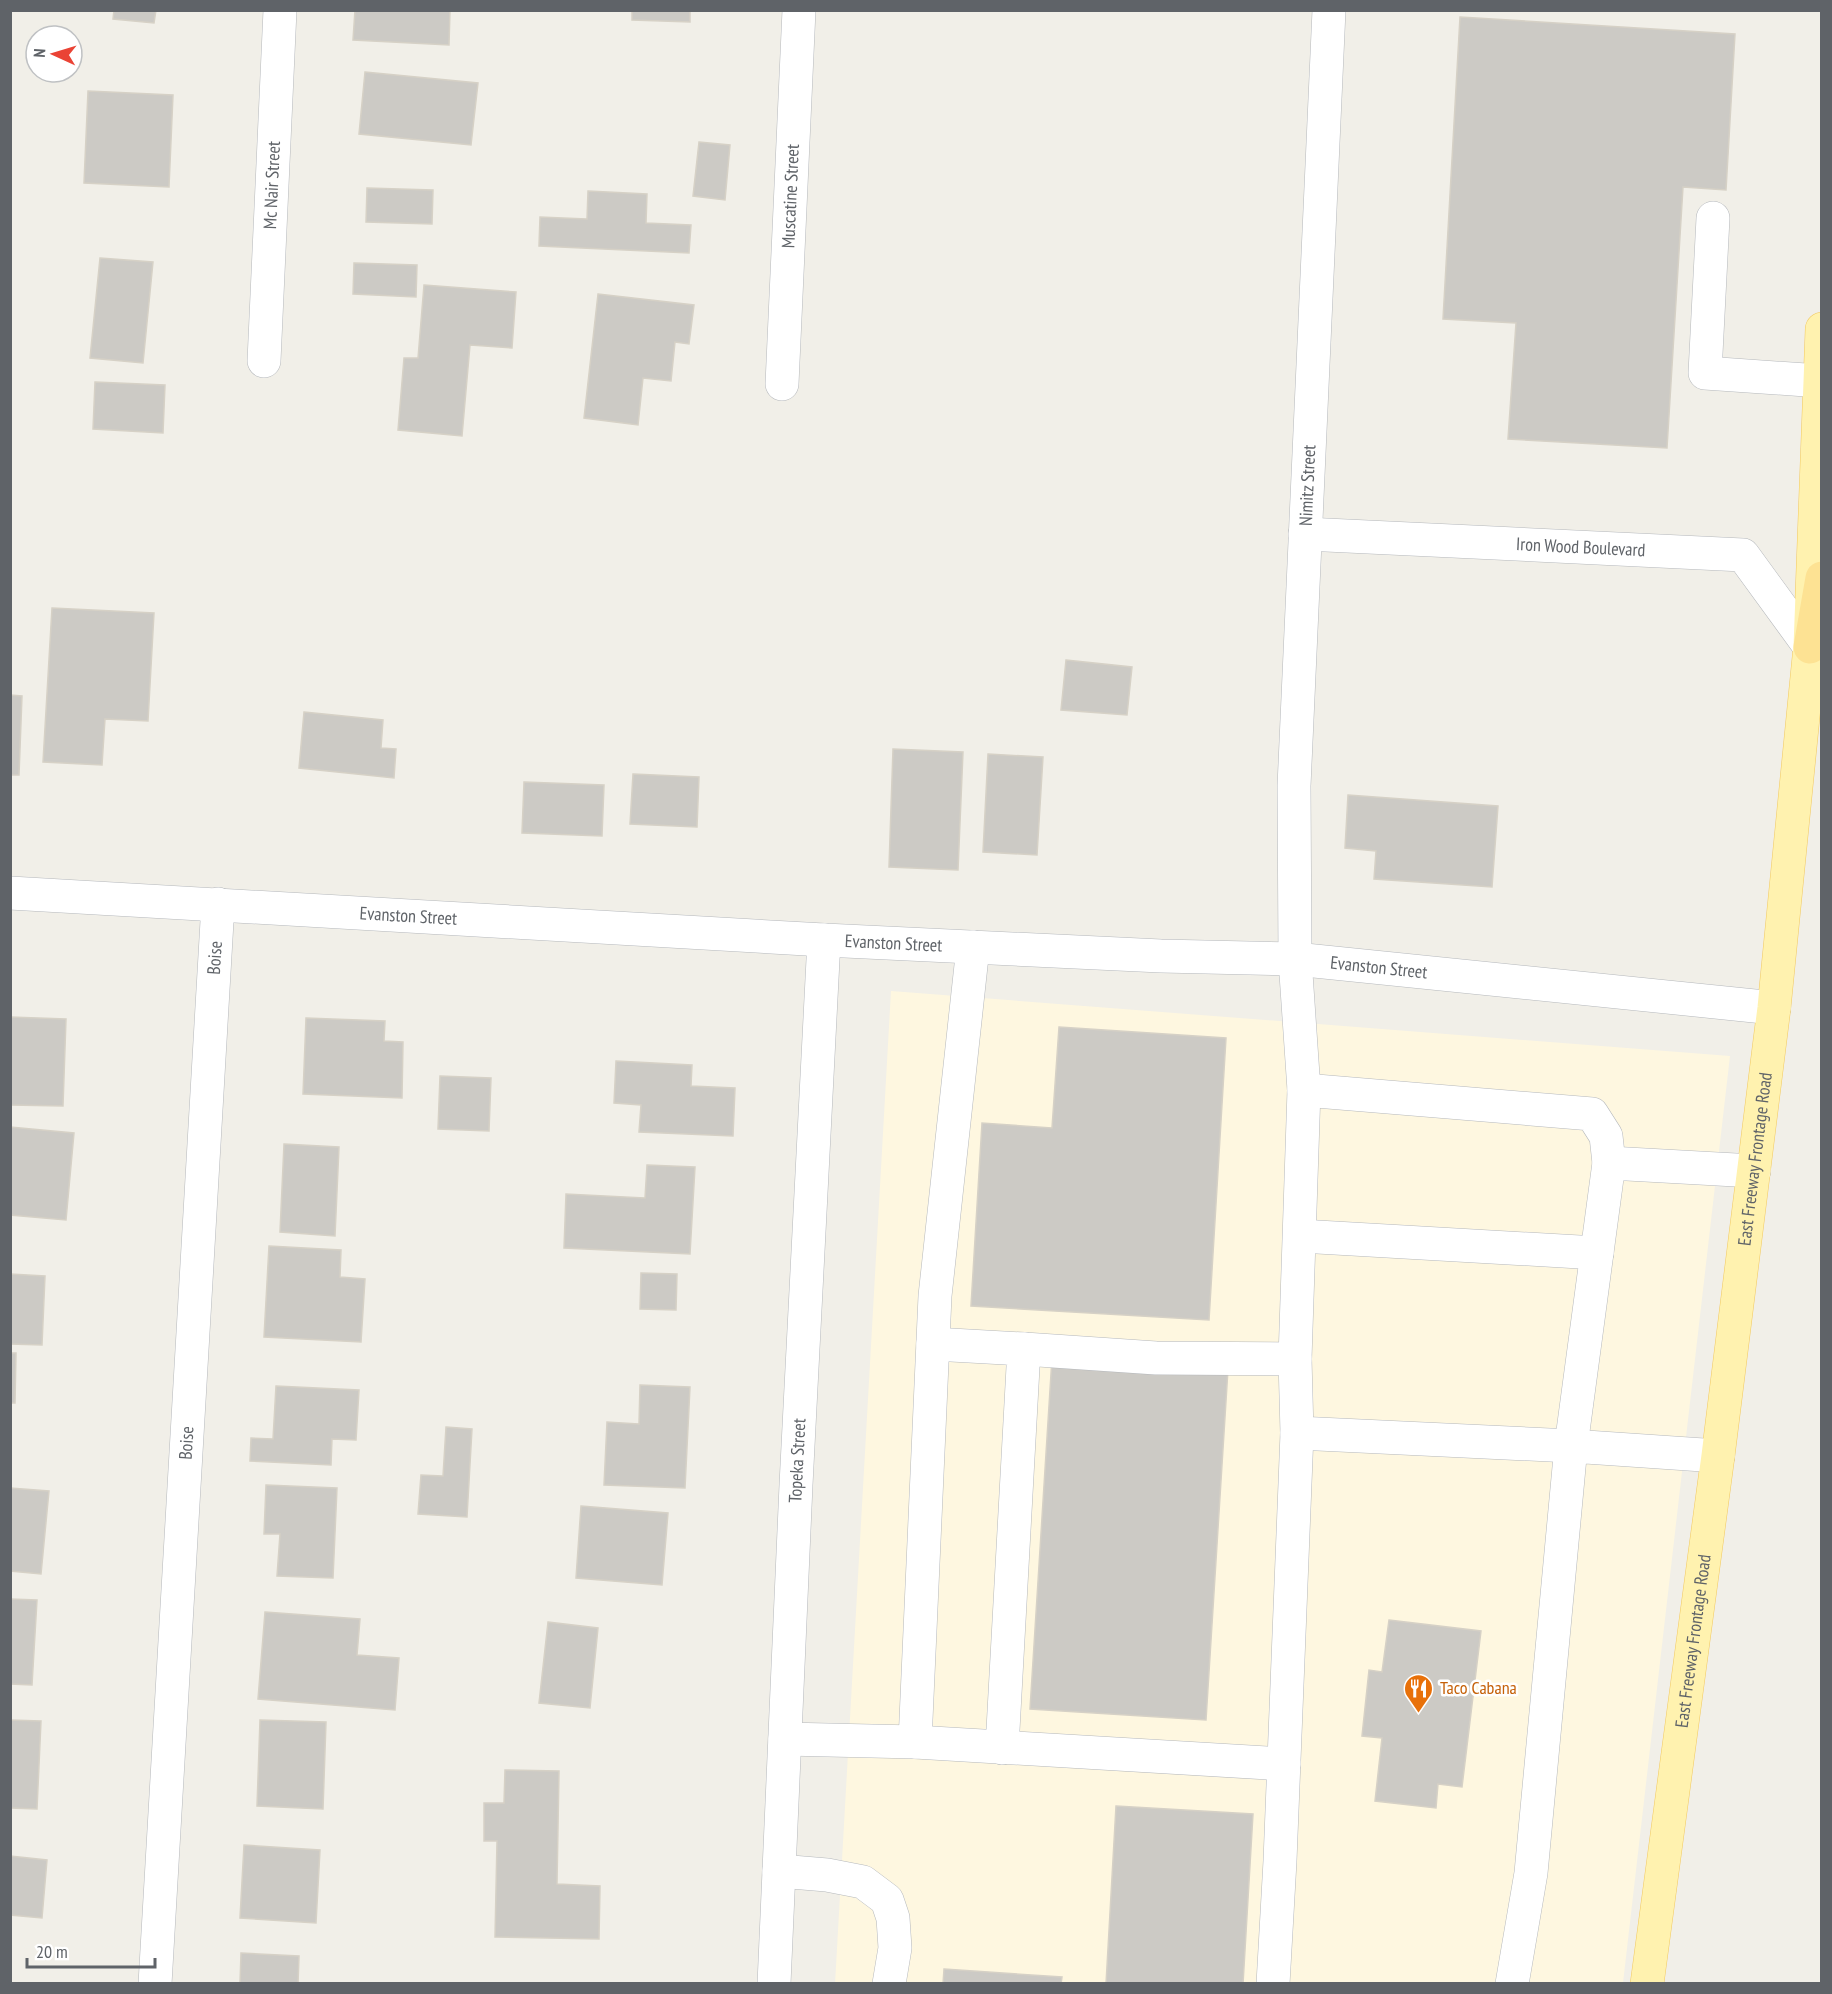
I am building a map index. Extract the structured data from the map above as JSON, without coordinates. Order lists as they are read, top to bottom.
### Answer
{
  "streets": {
    "main road": ["East Freeway Frontage Road"],
    "street": [
      "Mc Nair Street",
      "Muscatine Street",
      "Nimitz Street",
      "Iron Wood Boulevard",
      "Evanston Street",
      "Boise",
      "Topeka Street"
    ]
  },
  "crossings": [
    ["Nimitz Street", "Iron Wood Boulevard"],
    ["Nimitz Street", "Evanston Street"],
    ["Iron Wood Boulevard", "East Freeway Frontage Road"],
    ["Evanston Street", "Boise"],
    ["Evanston Street", "East Freeway Frontage Road"],
    ["Evanston Street", "Topeka Street"]
  ],
  "places": {
    "restaurant": ["Taco Cabana"]
  },
  "scale_bar": "20 m",
  "north": "left"
}
